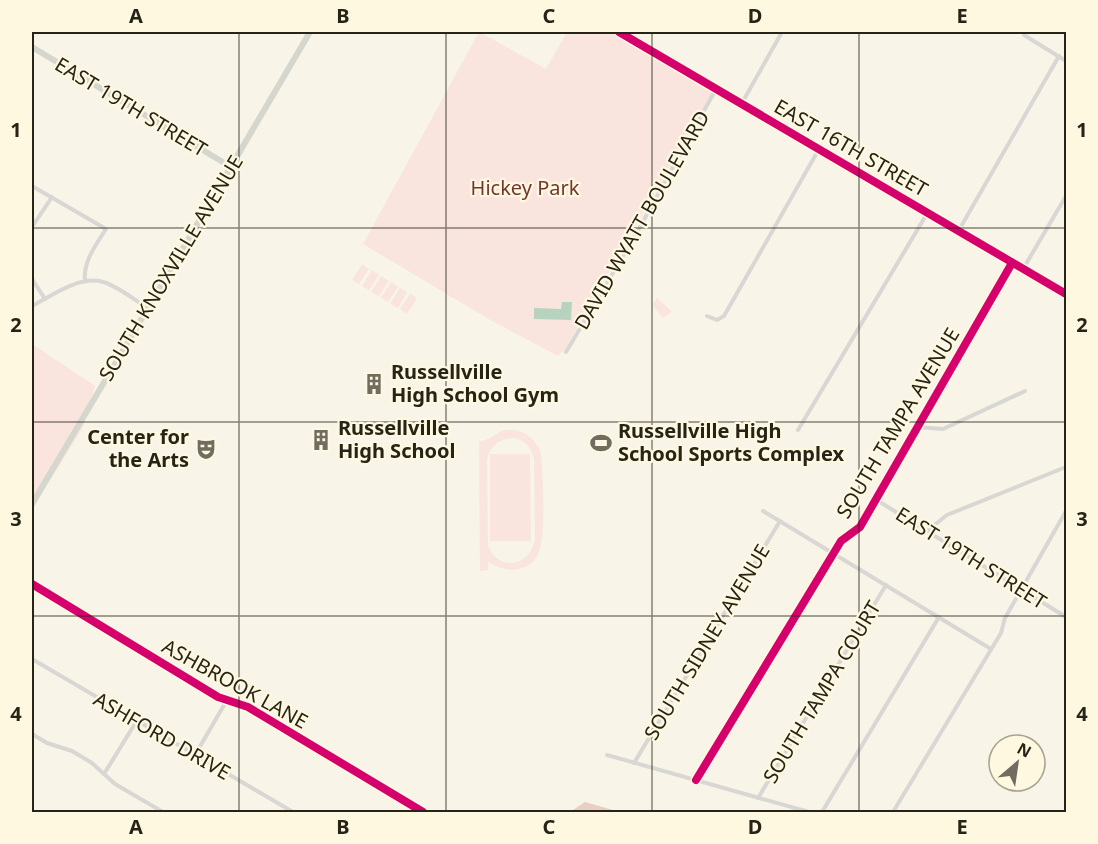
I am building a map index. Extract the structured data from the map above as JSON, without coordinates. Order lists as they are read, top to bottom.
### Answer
{
  "streets": {
    "street": [
      "EAST 19TH STREET",
      "EAST 16TH STREET",
      "DAVID WYATT BOULEVARD",
      "SOUTH KNOXVILLE AVENUE",
      "SOUTH TAMPA AVENUE",
      "SOUTH SIDNEY AVENUE",
      "ASHBROOK LANE",
      "SOUTH TAMPA COURT",
      "ASHFORD DRIVE"
    ]
  },
  "crossings": [
    ["EAST 19TH STREET", "SOUTH KNOXVILLE AVENUE"],
    ["EAST 19TH STREET", "SOUTH TAMPA AVENUE"],
    ["EAST 16TH STREET", "DAVID WYATT BOULEVARD"],
    ["EAST 16TH STREET", "SOUTH TAMPA AVENUE"]
  ],
  "parks": ["Hickey Park"],
  "places": {
    "building": ["Russellville High School Gym", "Russellville High School"],
    "sports": ["Russellville High School Sports Complex"],
    "theatre": ["Center for the Arts"]
  },
  "north": "top right",
  "grid": {
    "columns": [
      "A",
      "B",
      "C",
      "D",
      "E"
    ],
    "rows": [
      "1",
      "2",
      "3",
      "4"
    ]
  }
}
